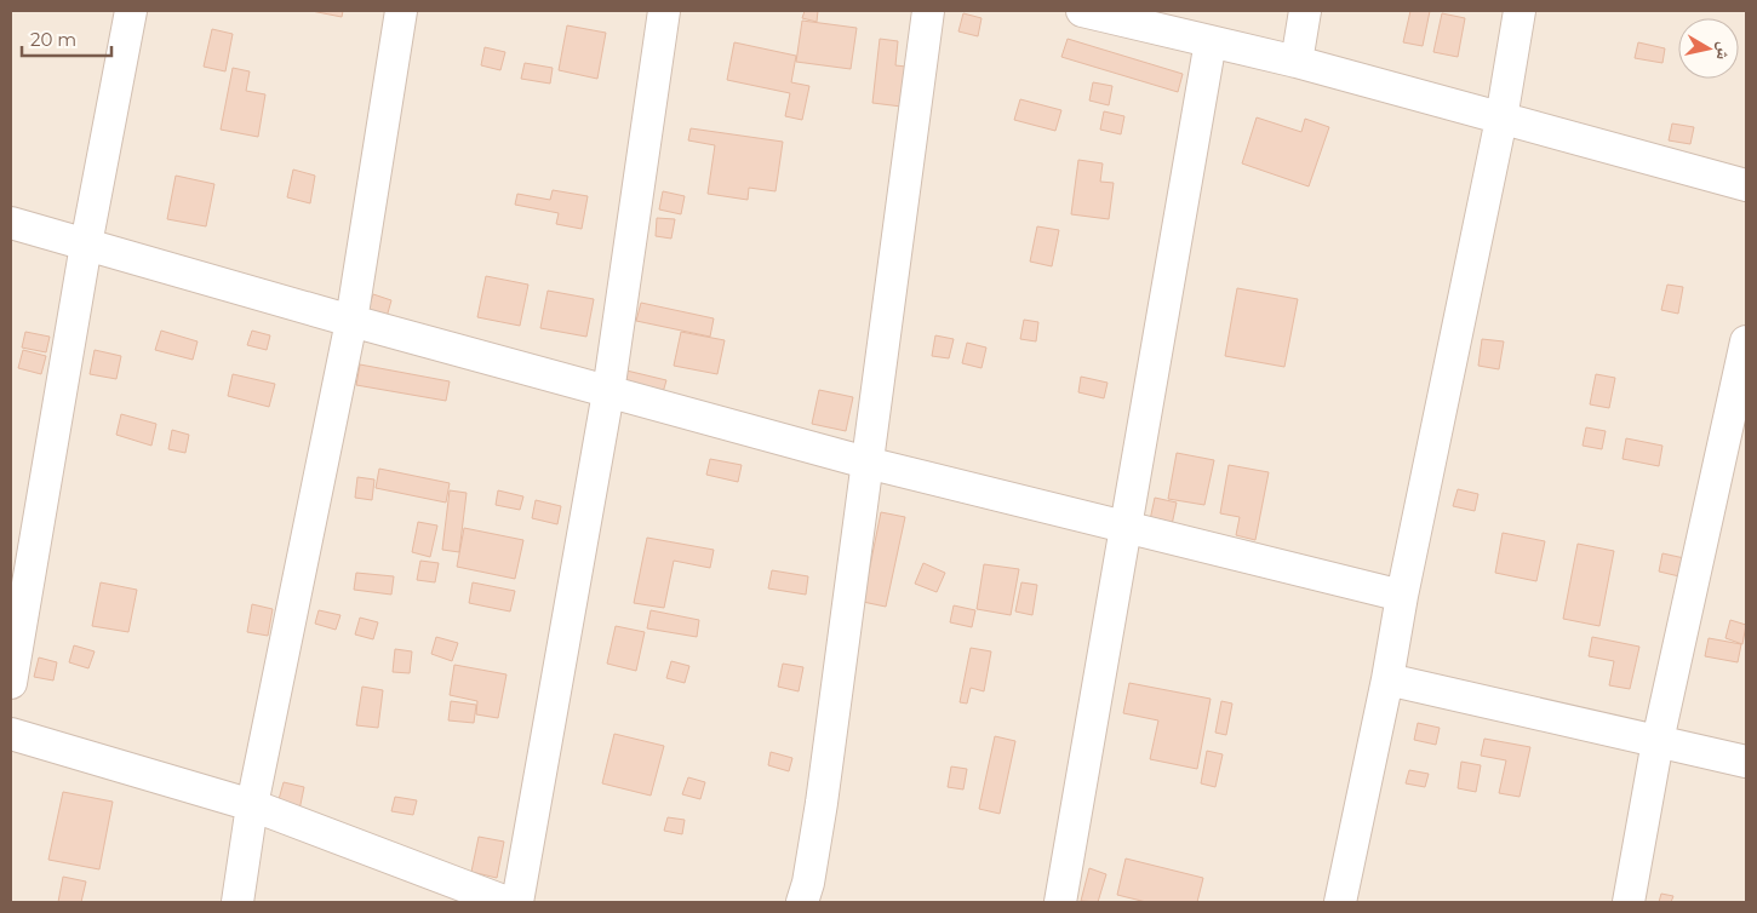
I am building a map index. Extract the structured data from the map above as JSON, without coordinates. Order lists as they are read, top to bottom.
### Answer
{
  "scale_bar": "20 m",
  "north": "right"
}
